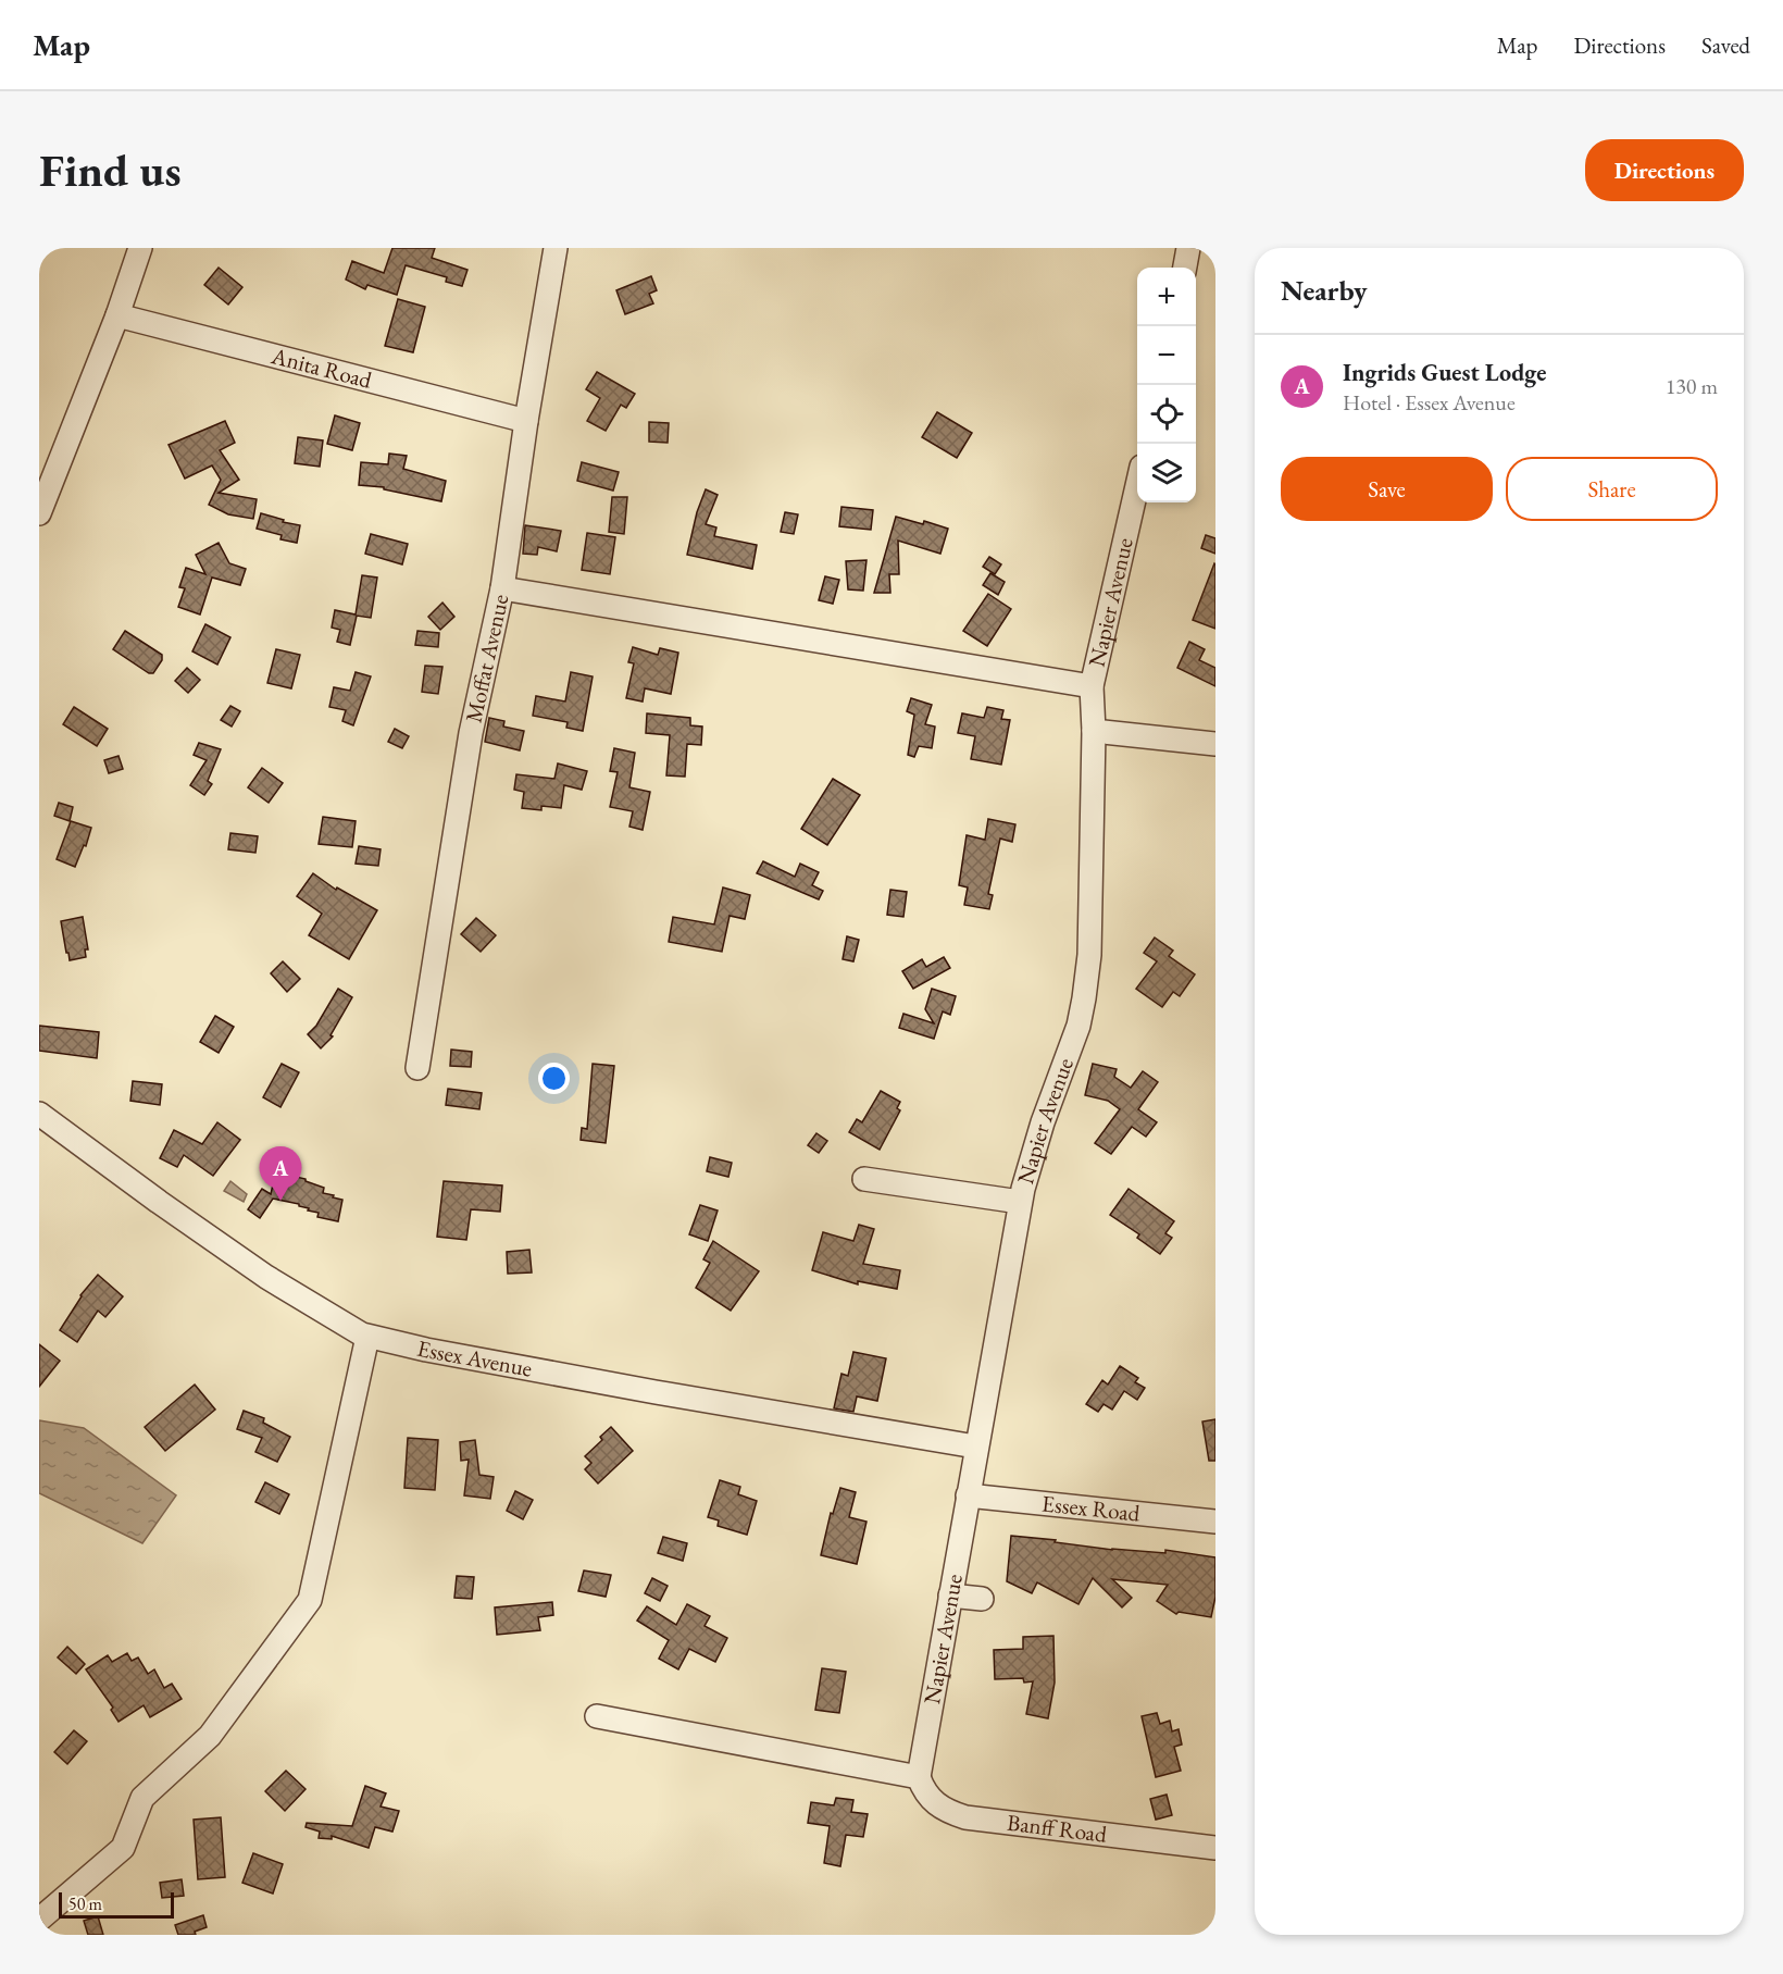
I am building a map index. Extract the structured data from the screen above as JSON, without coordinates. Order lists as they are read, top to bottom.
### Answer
{
  "streets": {
    "street": [
      "Anita Road",
      "Napier Avenue",
      "Moffat Avenue",
      "Essex Avenue",
      "Essex Road",
      "Banff Road"
    ]
  },
  "crossings": [
    ["Anita Road", "Moffat Avenue"],
    ["Napier Avenue", "Essex Avenue"],
    ["Napier Avenue", "Essex Road"],
    ["Napier Avenue", "Banff Road"]
  ],
  "scale_bar": "50 m",
  "page": {
    "header": "Map",
    "nav": ["Map", "Directions", "Saved"],
    "buttons": [
      "Directions",
      ["Save", "Share"]
    ],
    "title": "Find us",
    "heading": "Nearby",
    "map_buttons": ["+", "−"],
    "list": [
      {
        "mark": "A",
        "name": "Ingrids Guest Lodge",
        "note": "Hotel · Essex Avenue",
        "value": "130 m"
      }
    ],
    "pins": "A",
    "scale": "50 m"
  }
}
